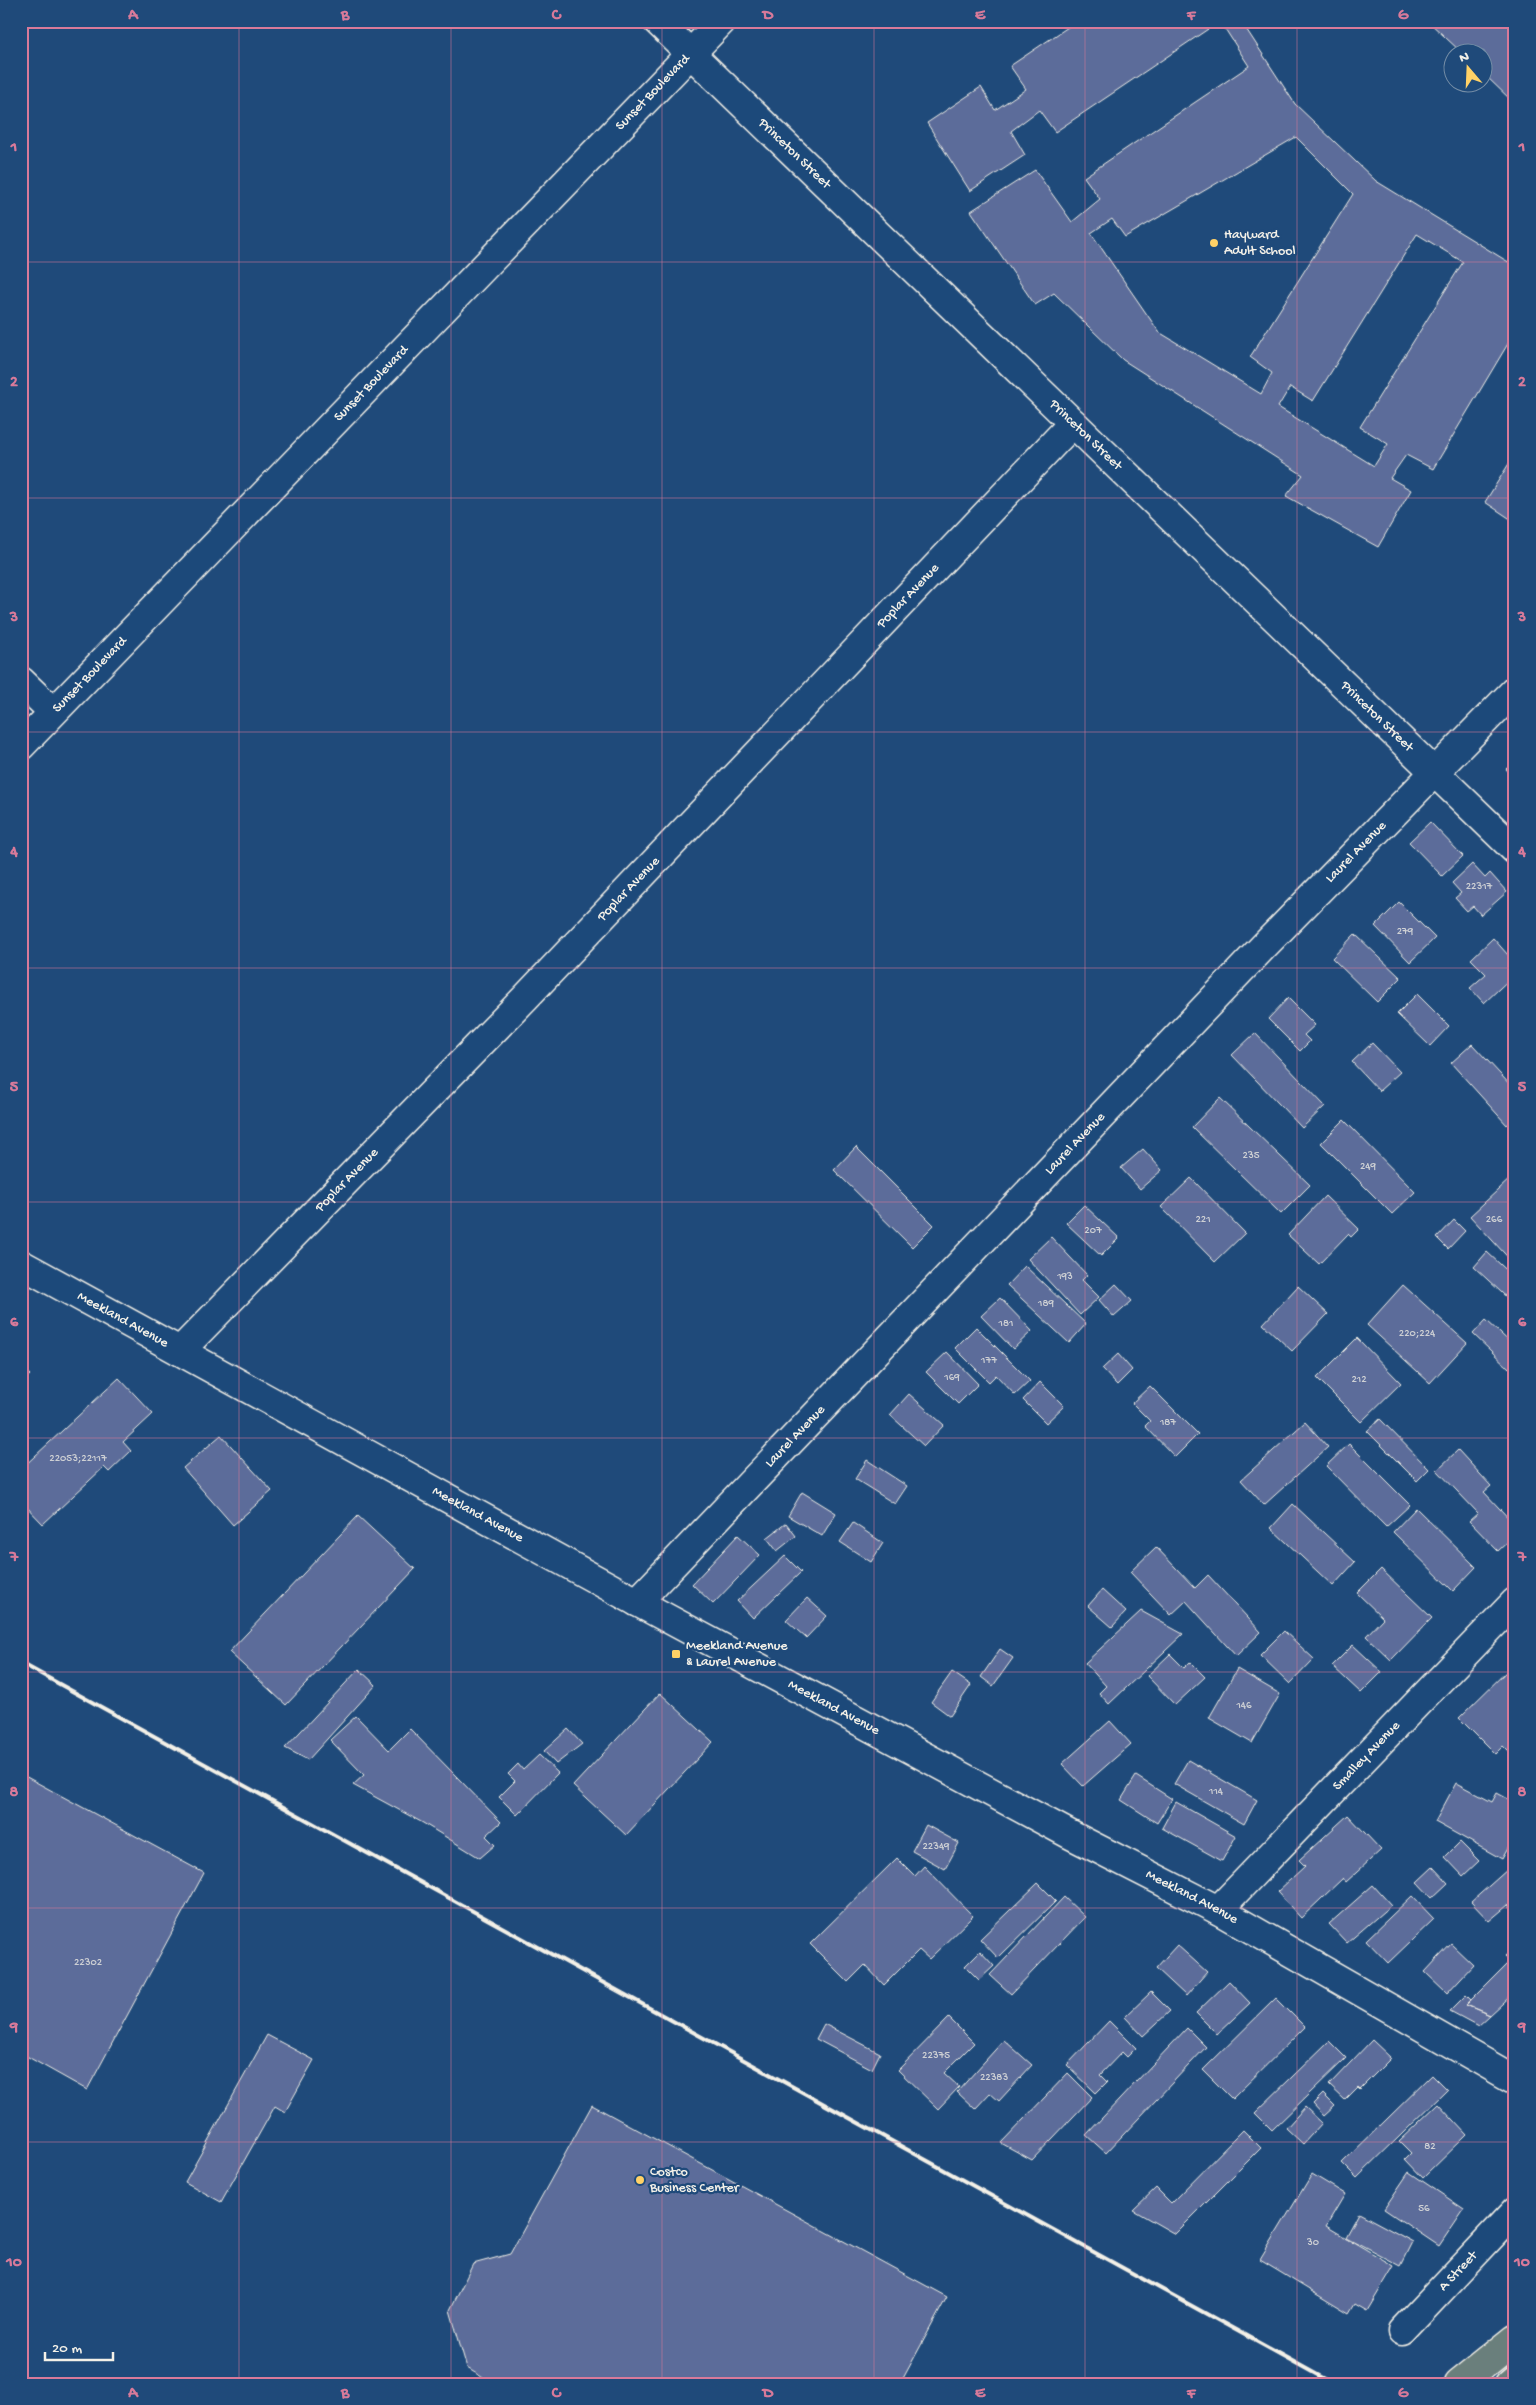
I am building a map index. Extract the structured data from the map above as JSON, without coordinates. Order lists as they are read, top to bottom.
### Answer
{
  "streets": {
    "street": [
      "Sunset Boulevard",
      "Princeton Street",
      "Poplar Avenue",
      "Laurel Avenue",
      "Meekland Avenue",
      "Smalley Avenue",
      "A Street"
    ]
  },
  "crossings": [
    ["Sunset Boulevard", "Princeton Street"],
    ["Princeton Street", "Poplar Avenue"],
    ["Princeton Street", "Laurel Avenue"],
    ["Poplar Avenue", "Meekland Avenue"],
    ["Laurel Avenue", "Meekland Avenue"],
    ["Meekland Avenue", "Smalley Avenue"]
  ],
  "places": {
    "other": ["Hayward Adult School", "Costco Business Center"],
    "transit": ["Meekland Avenue & Laurel Avenue"]
  },
  "house_numbers": [
    "22317",
    "279",
    "235",
    "249",
    "221",
    "266",
    "207",
    "193",
    "189",
    "181",
    "220;224",
    "177",
    "169",
    "212",
    "187",
    "22053;22117",
    "146",
    "114",
    "22349",
    "22302",
    "22375",
    "22383",
    "82",
    "56",
    "30"
  ],
  "scale_bar": "20 m",
  "north": "top",
  "grid": {
    "columns": [
      "A",
      "B",
      "C",
      "D",
      "E",
      "F",
      "G"
    ],
    "rows": [
      "1",
      "2",
      "3",
      "4",
      "5",
      "6",
      "7",
      "8",
      "9",
      "10"
    ]
  }
}
